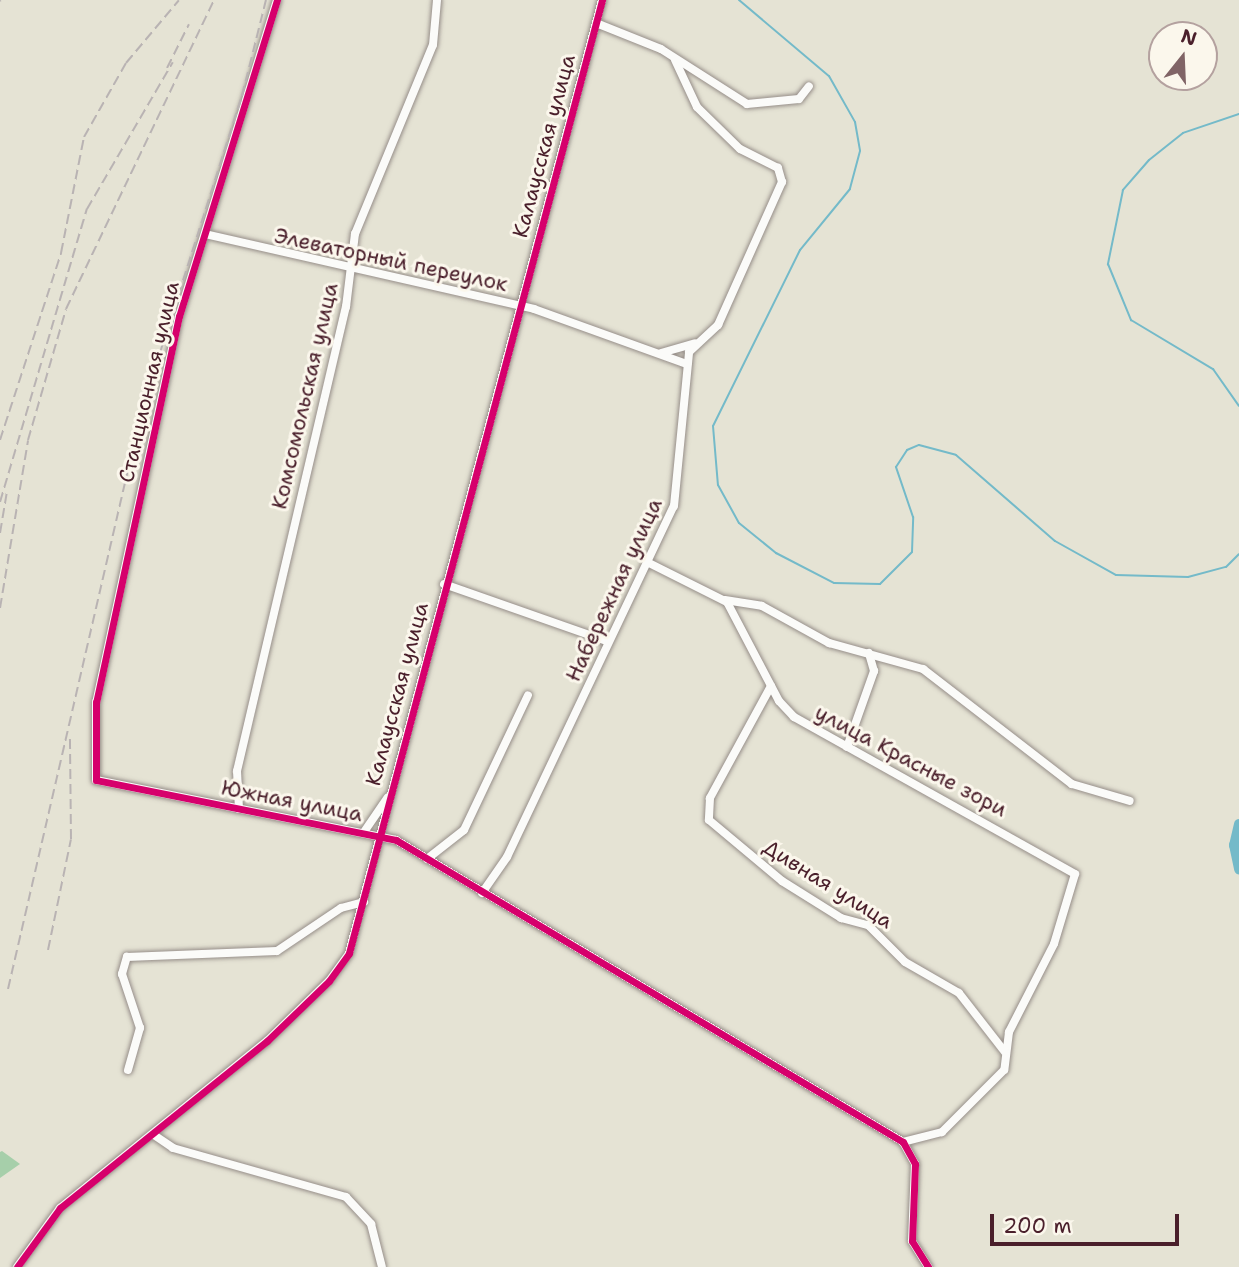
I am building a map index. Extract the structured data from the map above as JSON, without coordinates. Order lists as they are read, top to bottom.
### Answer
{
  "streets": {
    "street": [
      "Калаусская улица",
      "Элеваторный переулок",
      "Станционная улица",
      "Комсомольская улица",
      "Набережная улица",
      "улица Красные зори",
      "Южная улица",
      "Дивная улица"
    ]
  },
  "crossings": [
    ["Калаусская улица", "Элеваторный переулок"],
    ["Калаусская улица", "Южная улица"],
    ["Элеваторный переулок", "Станционная улица"],
    ["Элеваторный переулок", "Комсомольская улица"],
    ["Элеваторный переулок", "Набережная улица"],
    ["Станционная улица", "Южная улица"],
    ["Комсомольская улица", "Южная улица"],
    ["Набережная улица", "Южная улица"],
    ["улица Красные зори", "Дивная улица"]
  ],
  "scale_bar": "200 m",
  "north": "top"
}
